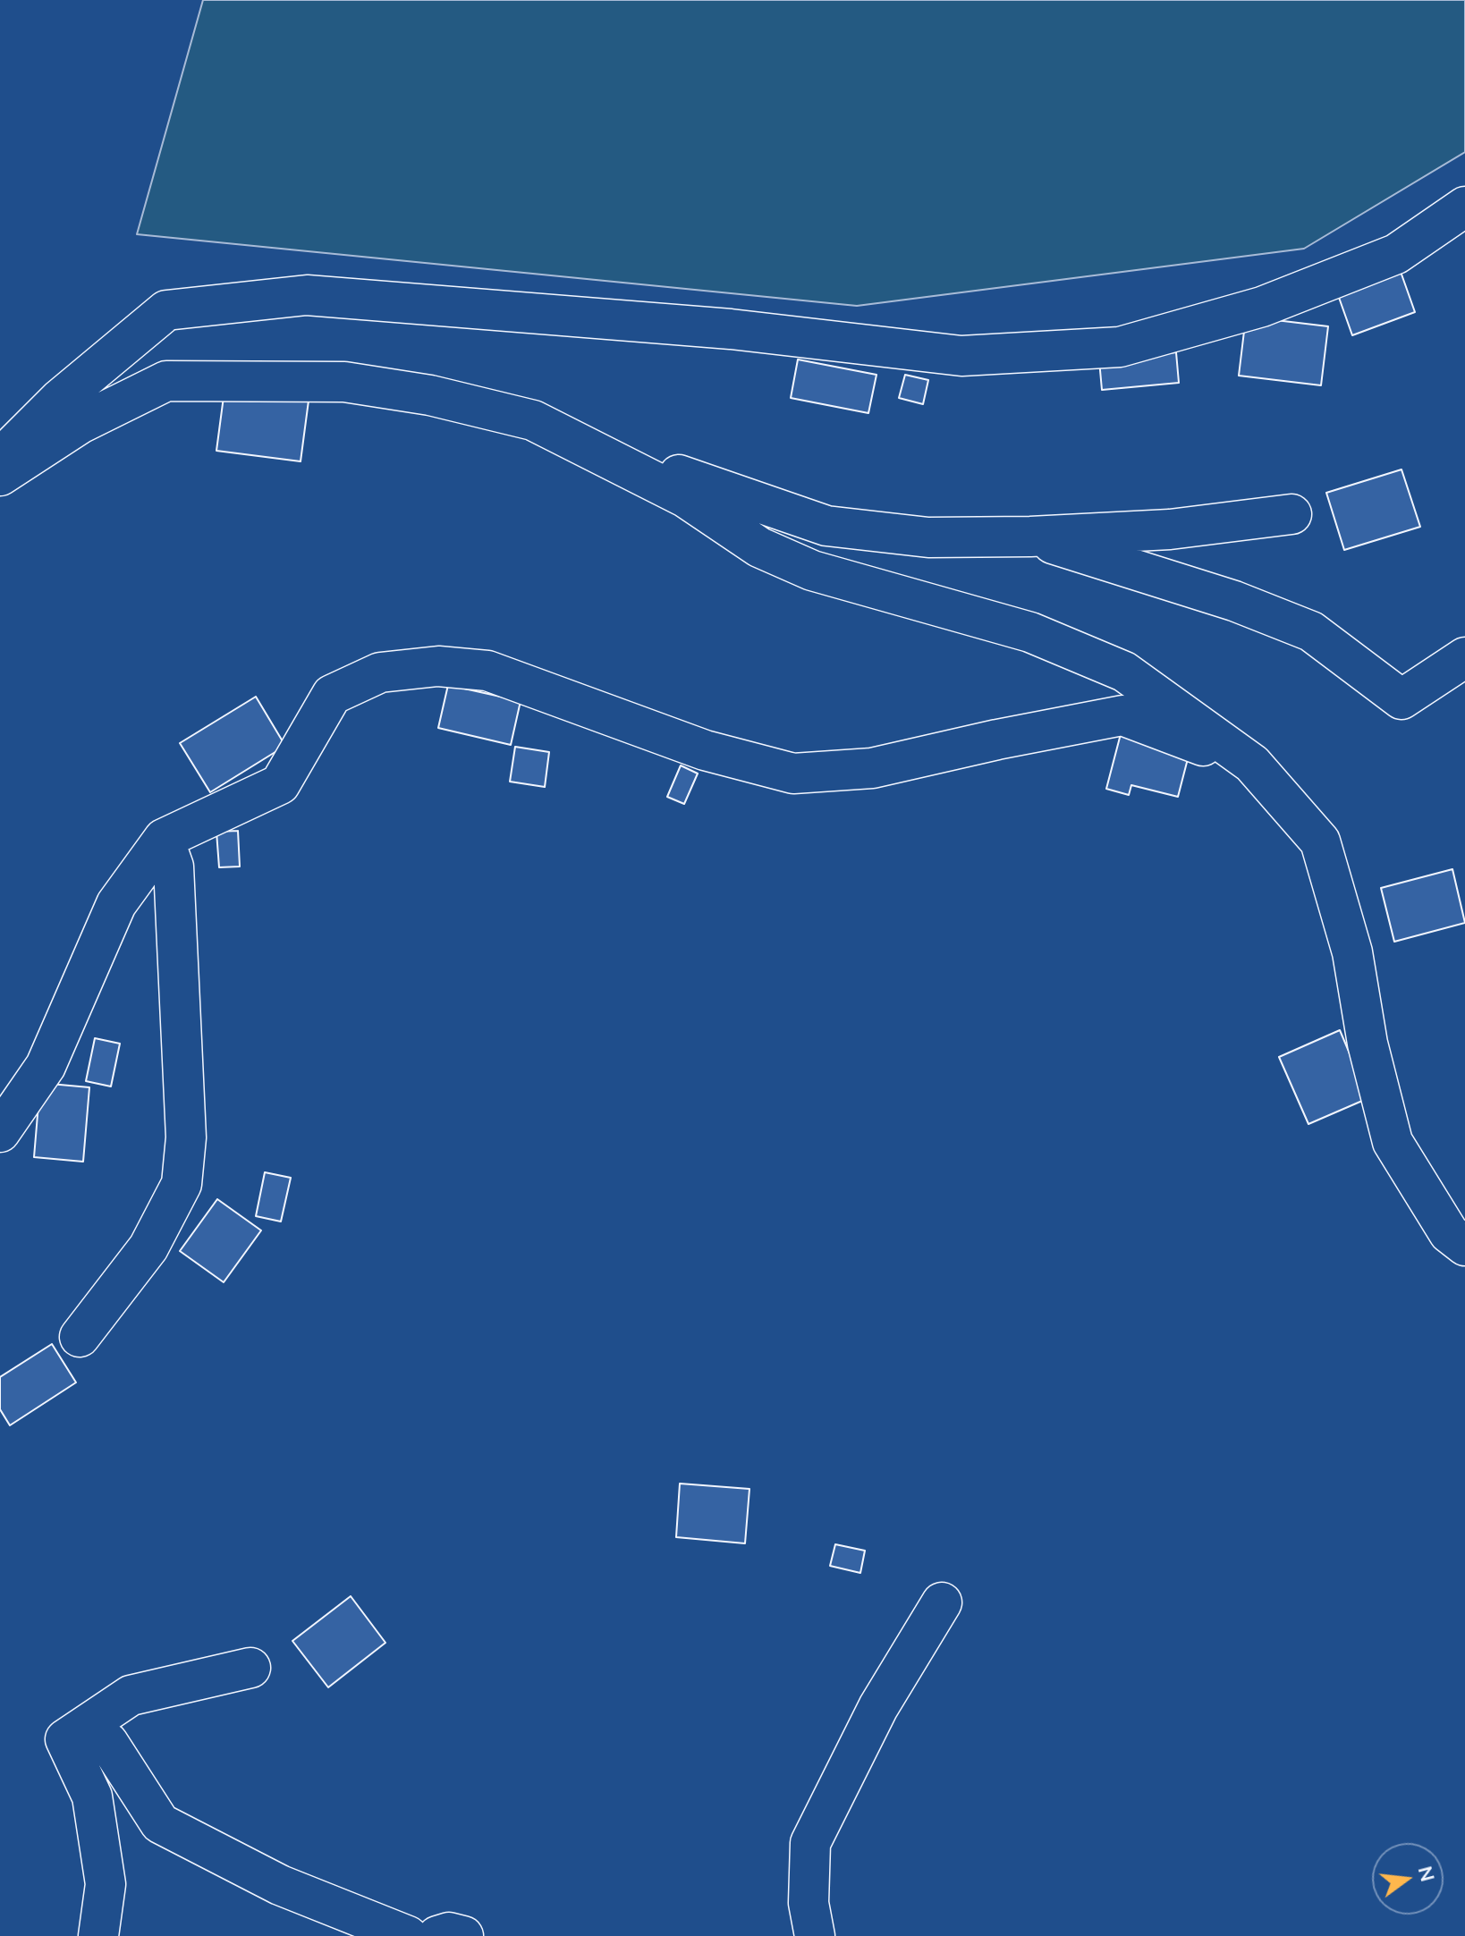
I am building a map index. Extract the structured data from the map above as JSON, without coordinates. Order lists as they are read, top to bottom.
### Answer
{
  "north": "right"
}
